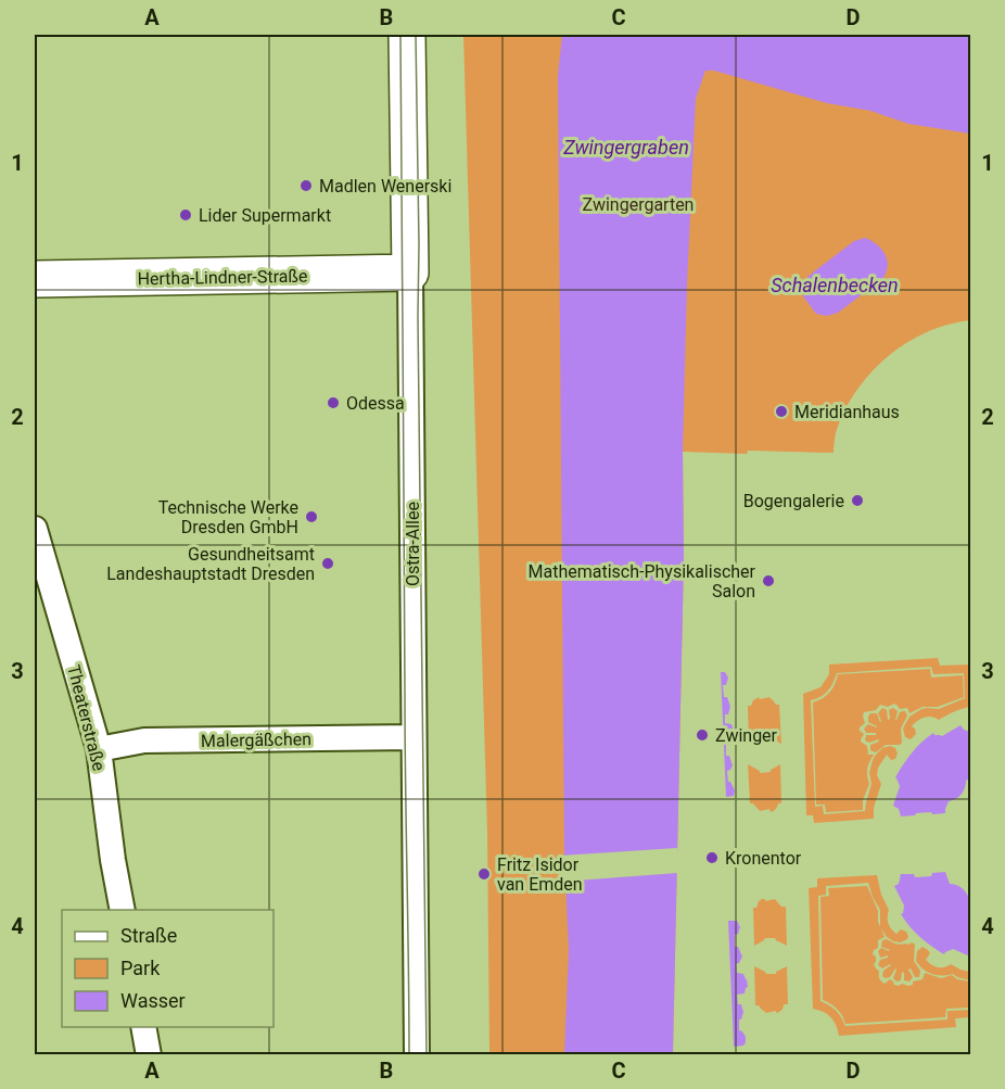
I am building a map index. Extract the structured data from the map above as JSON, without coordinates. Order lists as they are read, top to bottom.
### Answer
{
  "streets": {
    "street": [
      "Hertha-Lindner-Straße",
      "Ostra-Allee",
      "Theaterstraße",
      "Malergäßchen"
    ]
  },
  "crossings": [
    ["Hertha-Lindner-Straße", "Ostra-Allee"],
    ["Ostra-Allee", "Malergäßchen"],
    ["Theaterstraße", "Malergäßchen"]
  ],
  "water": ["Zwingergraben", "Schalenbecken"],
  "parks": ["Zwingergarten"],
  "places": [
    "Madlen Wenerski",
    "Lider Supermarkt",
    "Odessa",
    "Meridianhaus",
    "Bogengalerie",
    "Technische Werke Dresden GmbH",
    "Gesundheitsamt Landeshauptstadt Dresden",
    "Mathematisch-Physikalischer Salon",
    "Zwinger",
    "Kronentor",
    "Fritz Isidor van Emden"
  ],
  "legend": ["Straße", "Park", "Wasser"],
  "grid": {
    "columns": [
      "A",
      "B",
      "C",
      "D"
    ],
    "rows": [
      "1",
      "2",
      "3",
      "4"
    ]
  }
}
